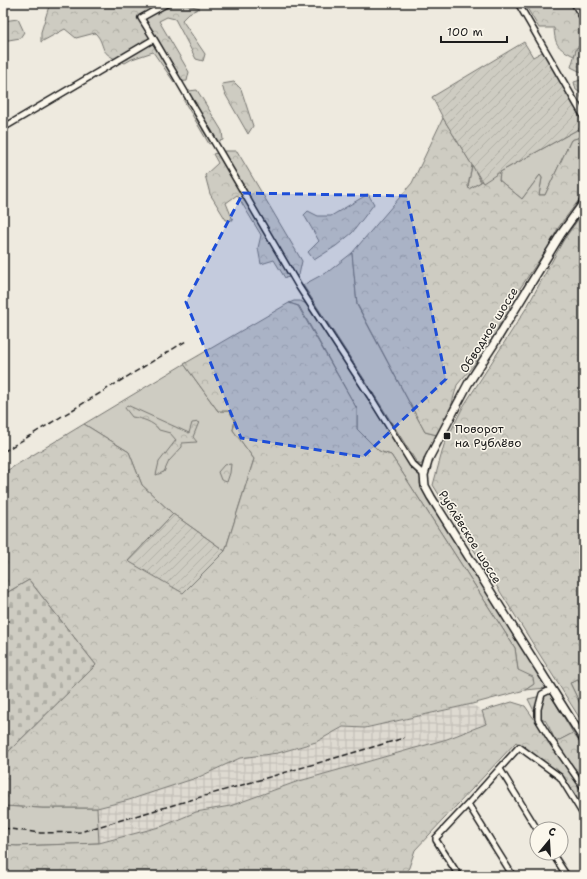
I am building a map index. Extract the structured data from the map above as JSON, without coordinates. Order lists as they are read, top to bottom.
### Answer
{
  "streets": {
    "street": ["Обводное шоссе", "Рублёвское шоссе"]
  },
  "crossings": [
    ["Обводное шоссе", "Рублёвское шоссе"]
  ],
  "places": {
    "transit": ["Поворот на Рублёво"]
  },
  "scale_bar": "100 m",
  "north": "top"
}
